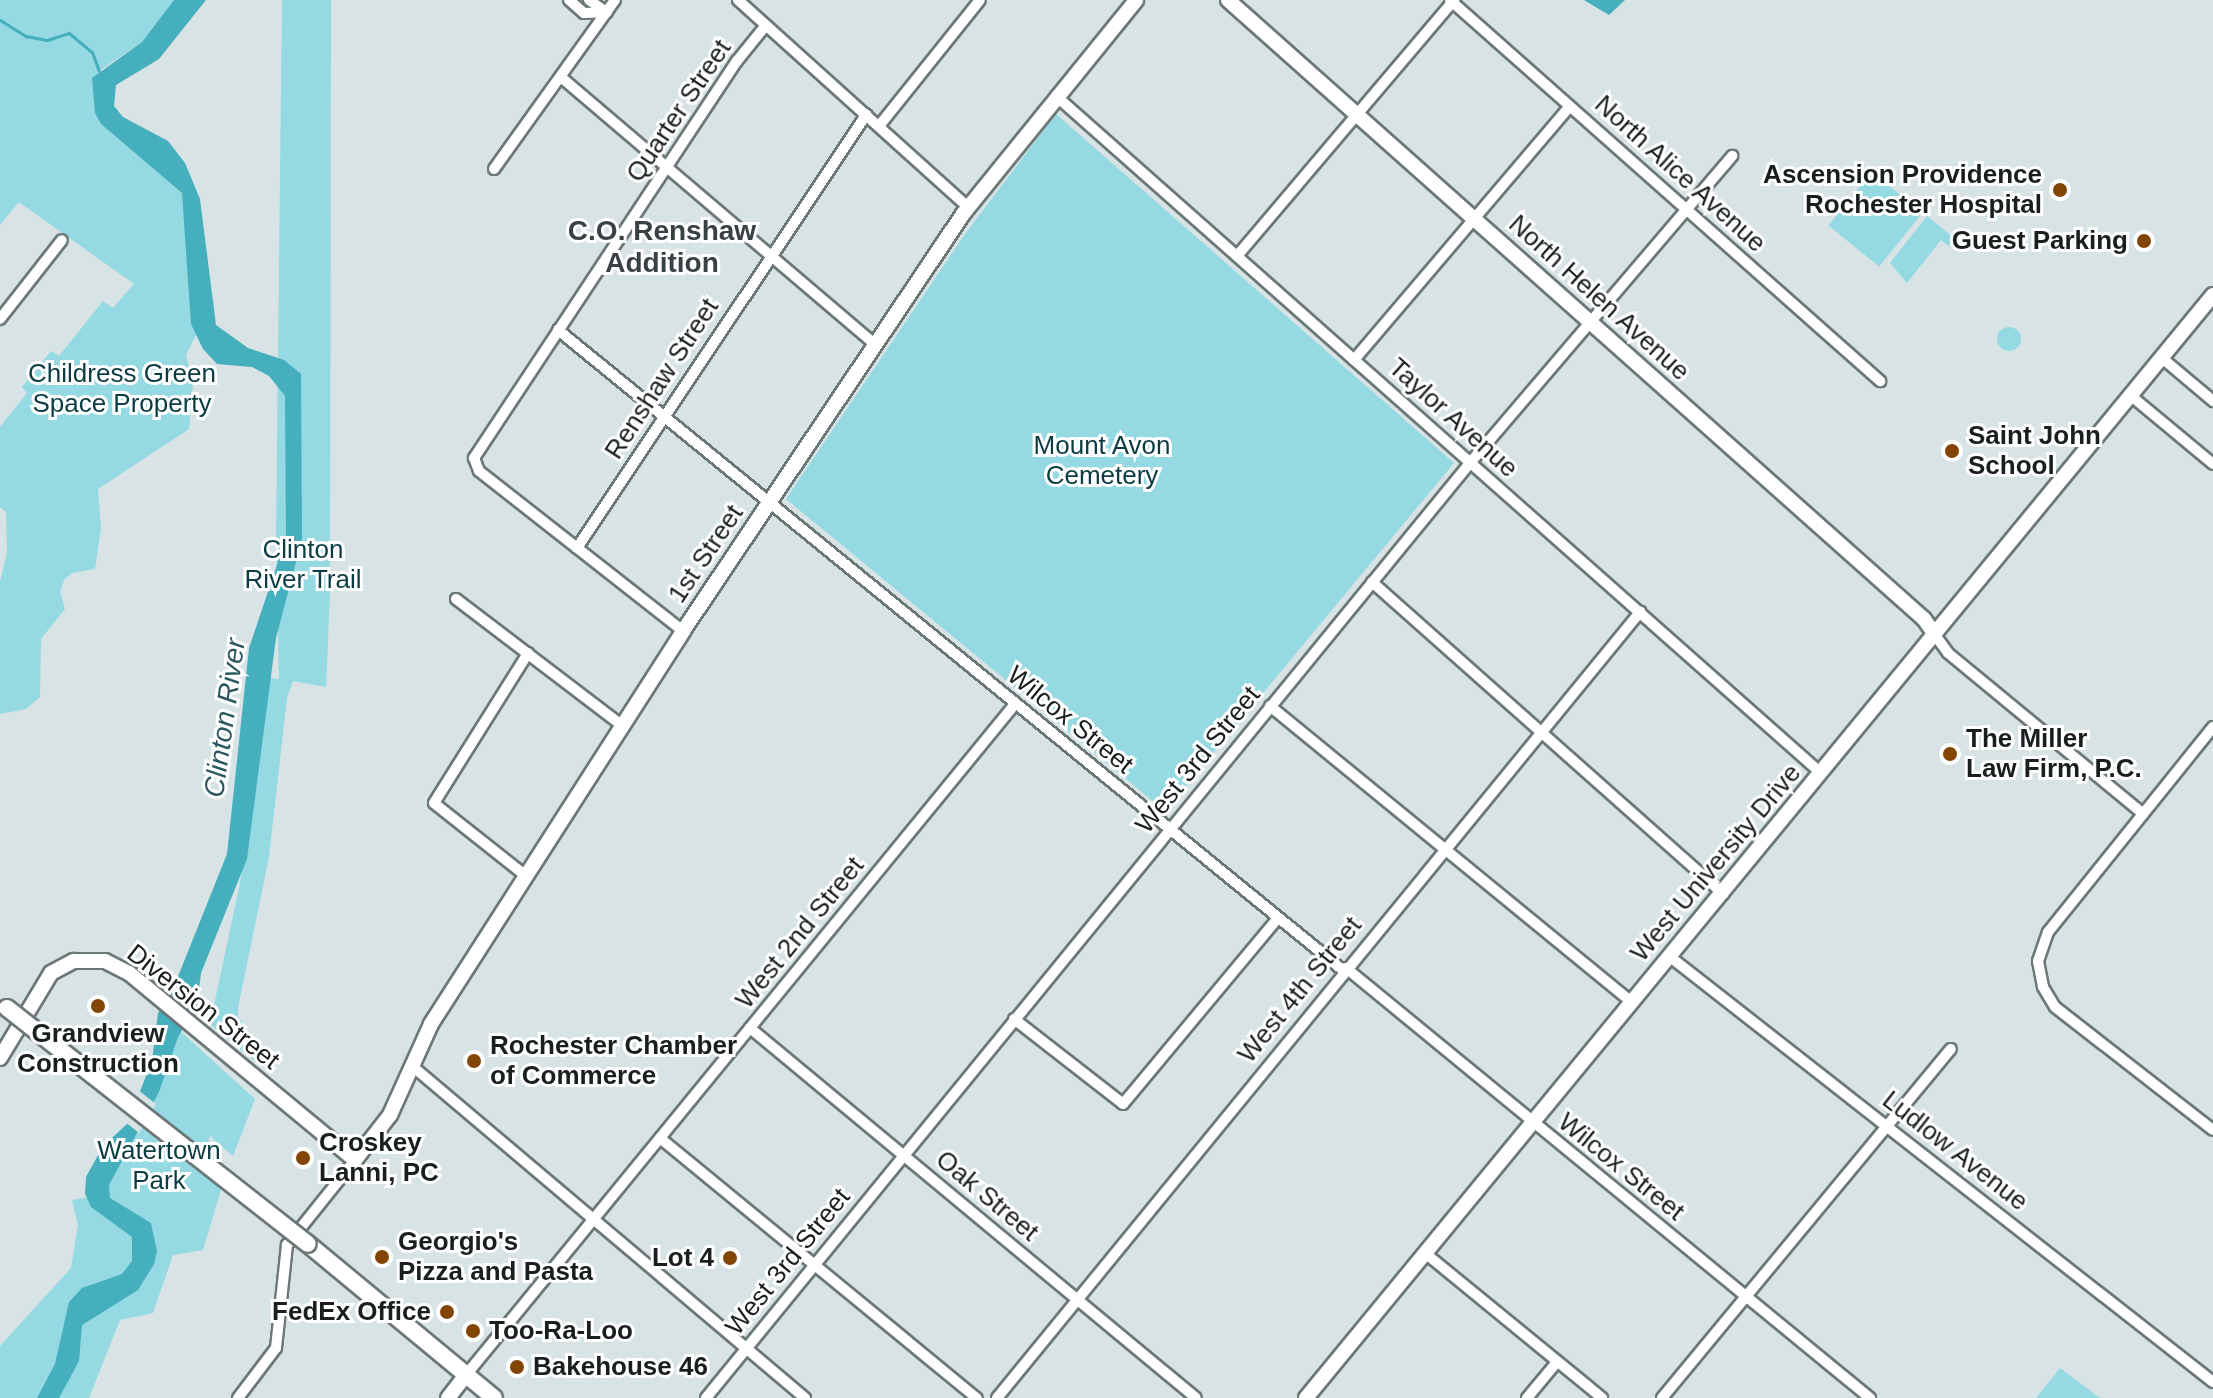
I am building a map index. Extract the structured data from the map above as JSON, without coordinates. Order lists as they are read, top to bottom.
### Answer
{
  "streets": {
    "street": [
      "Quarter Street",
      "North Alice Avenue",
      "North Helen Avenue",
      "Renshaw Street",
      "Taylor Avenue",
      "1st Street",
      "Wilcox Street",
      "West 3rd Street",
      "West University Drive",
      "West 2nd Street",
      "West 4th Street",
      "Diversion Street",
      "Ludlow Avenue",
      "Oak Street"
    ]
  },
  "crossings": [
    ["Quarter Street", "Renshaw Street"],
    ["Quarter Street", "Wilcox Street"],
    ["North Alice Avenue", "West 3rd Street"],
    ["North Helen Avenue", "West 3rd Street"],
    ["North Helen Avenue", "West University Drive"],
    ["Renshaw Street", "Wilcox Street"],
    ["Taylor Avenue", "1st Street"],
    ["Taylor Avenue", "West 3rd Street"],
    ["Taylor Avenue", "West University Drive"],
    ["Taylor Avenue", "West 4th Street"],
    ["1st Street", "Wilcox Street"],
    ["1st Street", "Diversion Street"],
    ["Wilcox Street", "West 3rd Street"],
    ["Wilcox Street", "West University Drive"],
    ["Wilcox Street", "West 2nd Street"],
    ["Wilcox Street", "West 4th Street"],
    ["West 3rd Street", "Oak Street"],
    ["West University Drive", "Ludlow Avenue"],
    ["West 2nd Street", "Oak Street"],
    ["West 4th Street", "Oak Street"]
  ],
  "districts": ["C.O. Renshaw Addition"],
  "water": ["Clinton River"],
  "parks": [
    "Childress Green Space Property",
    "Mount Avon Cemetery",
    "Clinton River Trail",
    "Watertown Park"
  ],
  "places": [
    "Ascension Providence Rochester Hospital",
    "Guest Parking",
    "Saint John School",
    "The Miller Law Firm, P.C.",
    "Grandview Construction",
    "Rochester Chamber of Commerce",
    "Croskey Lanni, PC",
    "Georgio's Pizza and Pasta",
    "Lot 4",
    "FedEx Office",
    "Too-Ra-Loo",
    "Bakehouse 46"
  ]
}
